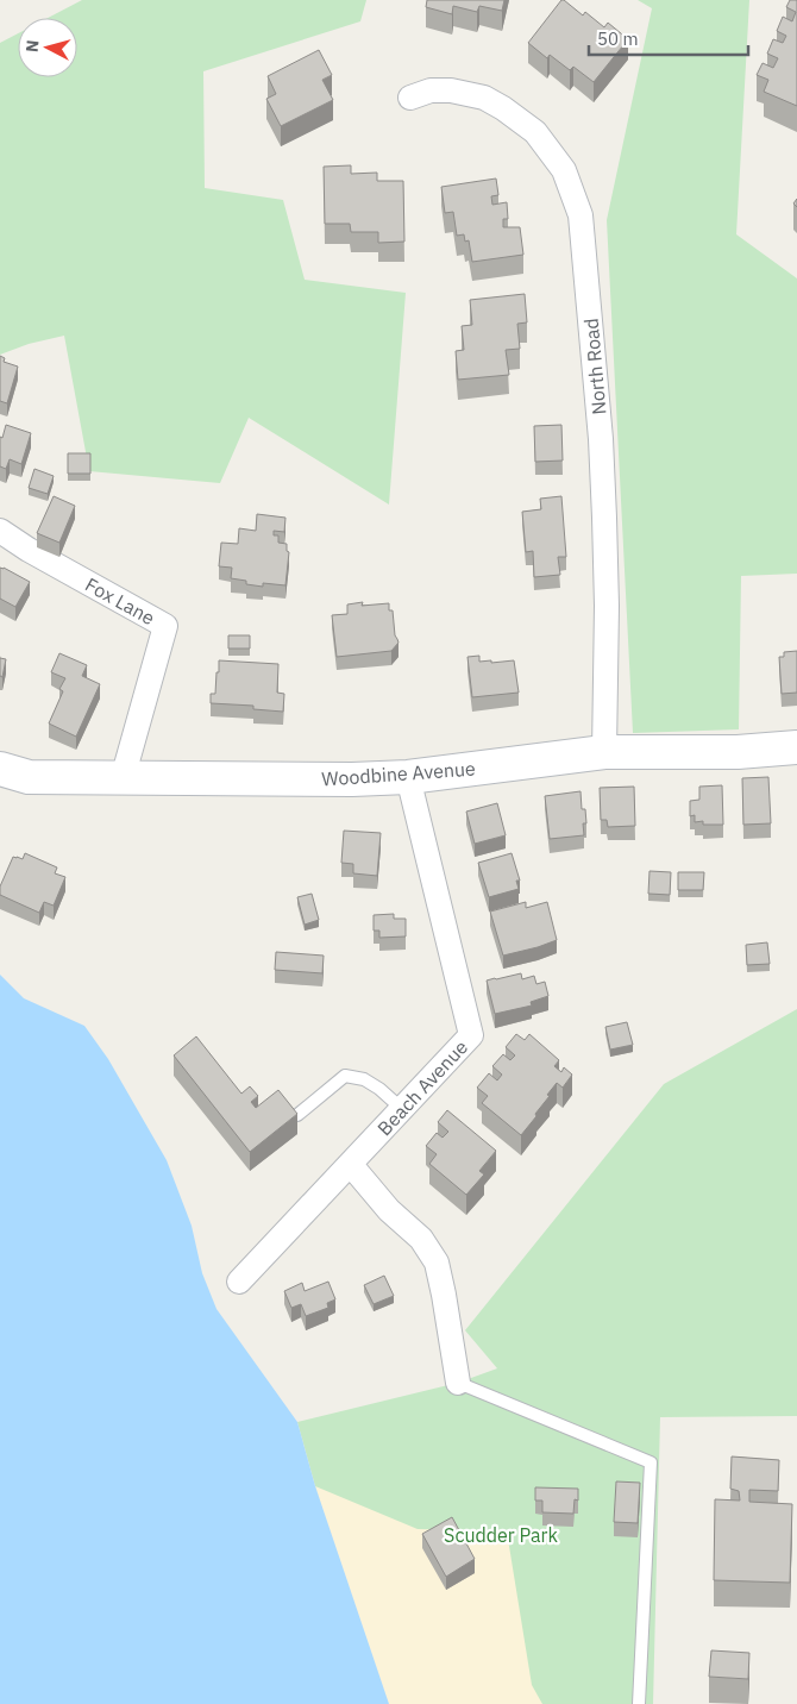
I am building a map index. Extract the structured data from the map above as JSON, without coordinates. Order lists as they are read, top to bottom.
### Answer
{
  "streets": {
    "main road": ["Woodbine Avenue"],
    "street": ["North Road", "Fox Lane", "Beach Avenue"]
  },
  "crossings": [
    ["North Road", "Woodbine Avenue"],
    ["Fox Lane", "Woodbine Avenue"],
    ["Woodbine Avenue", "Beach Avenue"]
  ],
  "parks": ["Scudder Park"],
  "scale_bar": "50 m",
  "north": "left"
}
